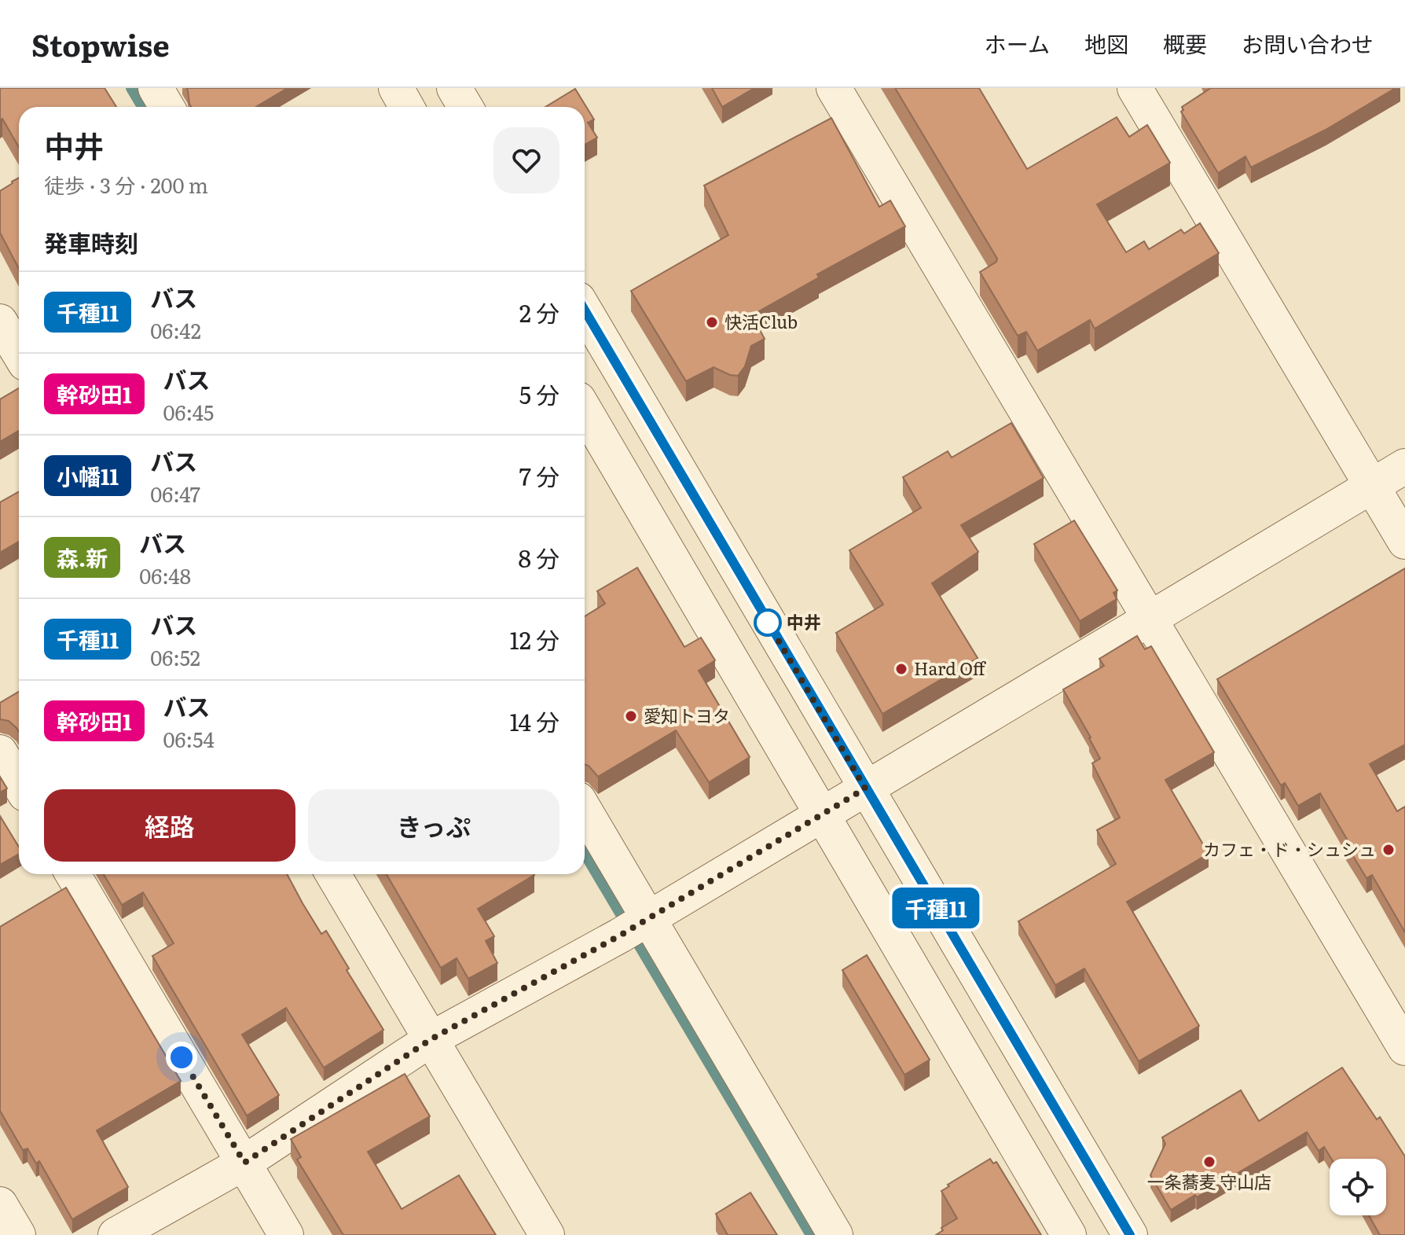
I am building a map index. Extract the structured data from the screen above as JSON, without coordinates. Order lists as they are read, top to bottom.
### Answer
{
  "places": [
    "快活Club",
    "中井",
    "Hard Off",
    "愛知トヨタ",
    "カフェ・ド・シュシュ",
    "一条蕎麦 守山店"
  ],
  "lines": ["bus line 千種11"],
  "page": {
    "header": "Stopwise",
    "nav": [
      "ホーム",
      "地図",
      "概要",
      "お問い合わせ"
    ],
    "on_map": "千種11",
    "heading": [
      ["中井", "徒歩 · 3 分 · 200 m"],
      "発車時刻"
    ],
    "list": [
      {
        "mark": "千種11",
        "name": "バス",
        "note": "06:42",
        "value": "2 分"
      },
      {
        "mark": "幹砂田1",
        "name": "バス",
        "note": "06:45",
        "value": "5 分"
      },
      {
        "mark": "小幡11",
        "name": "バス",
        "note": "06:47",
        "value": "7 分"
      },
      {
        "mark": "森.新",
        "name": "バス",
        "note": "06:48",
        "value": "8 分"
      },
      {
        "mark": "千種11",
        "name": "バス",
        "note": "06:52",
        "value": "12 分"
      },
      {
        "mark": "幹砂田1",
        "name": "バス",
        "note": "06:54",
        "value": "14 分"
      }
    ],
    "buttons": ["経路", "きっぷ"]
  }
}
